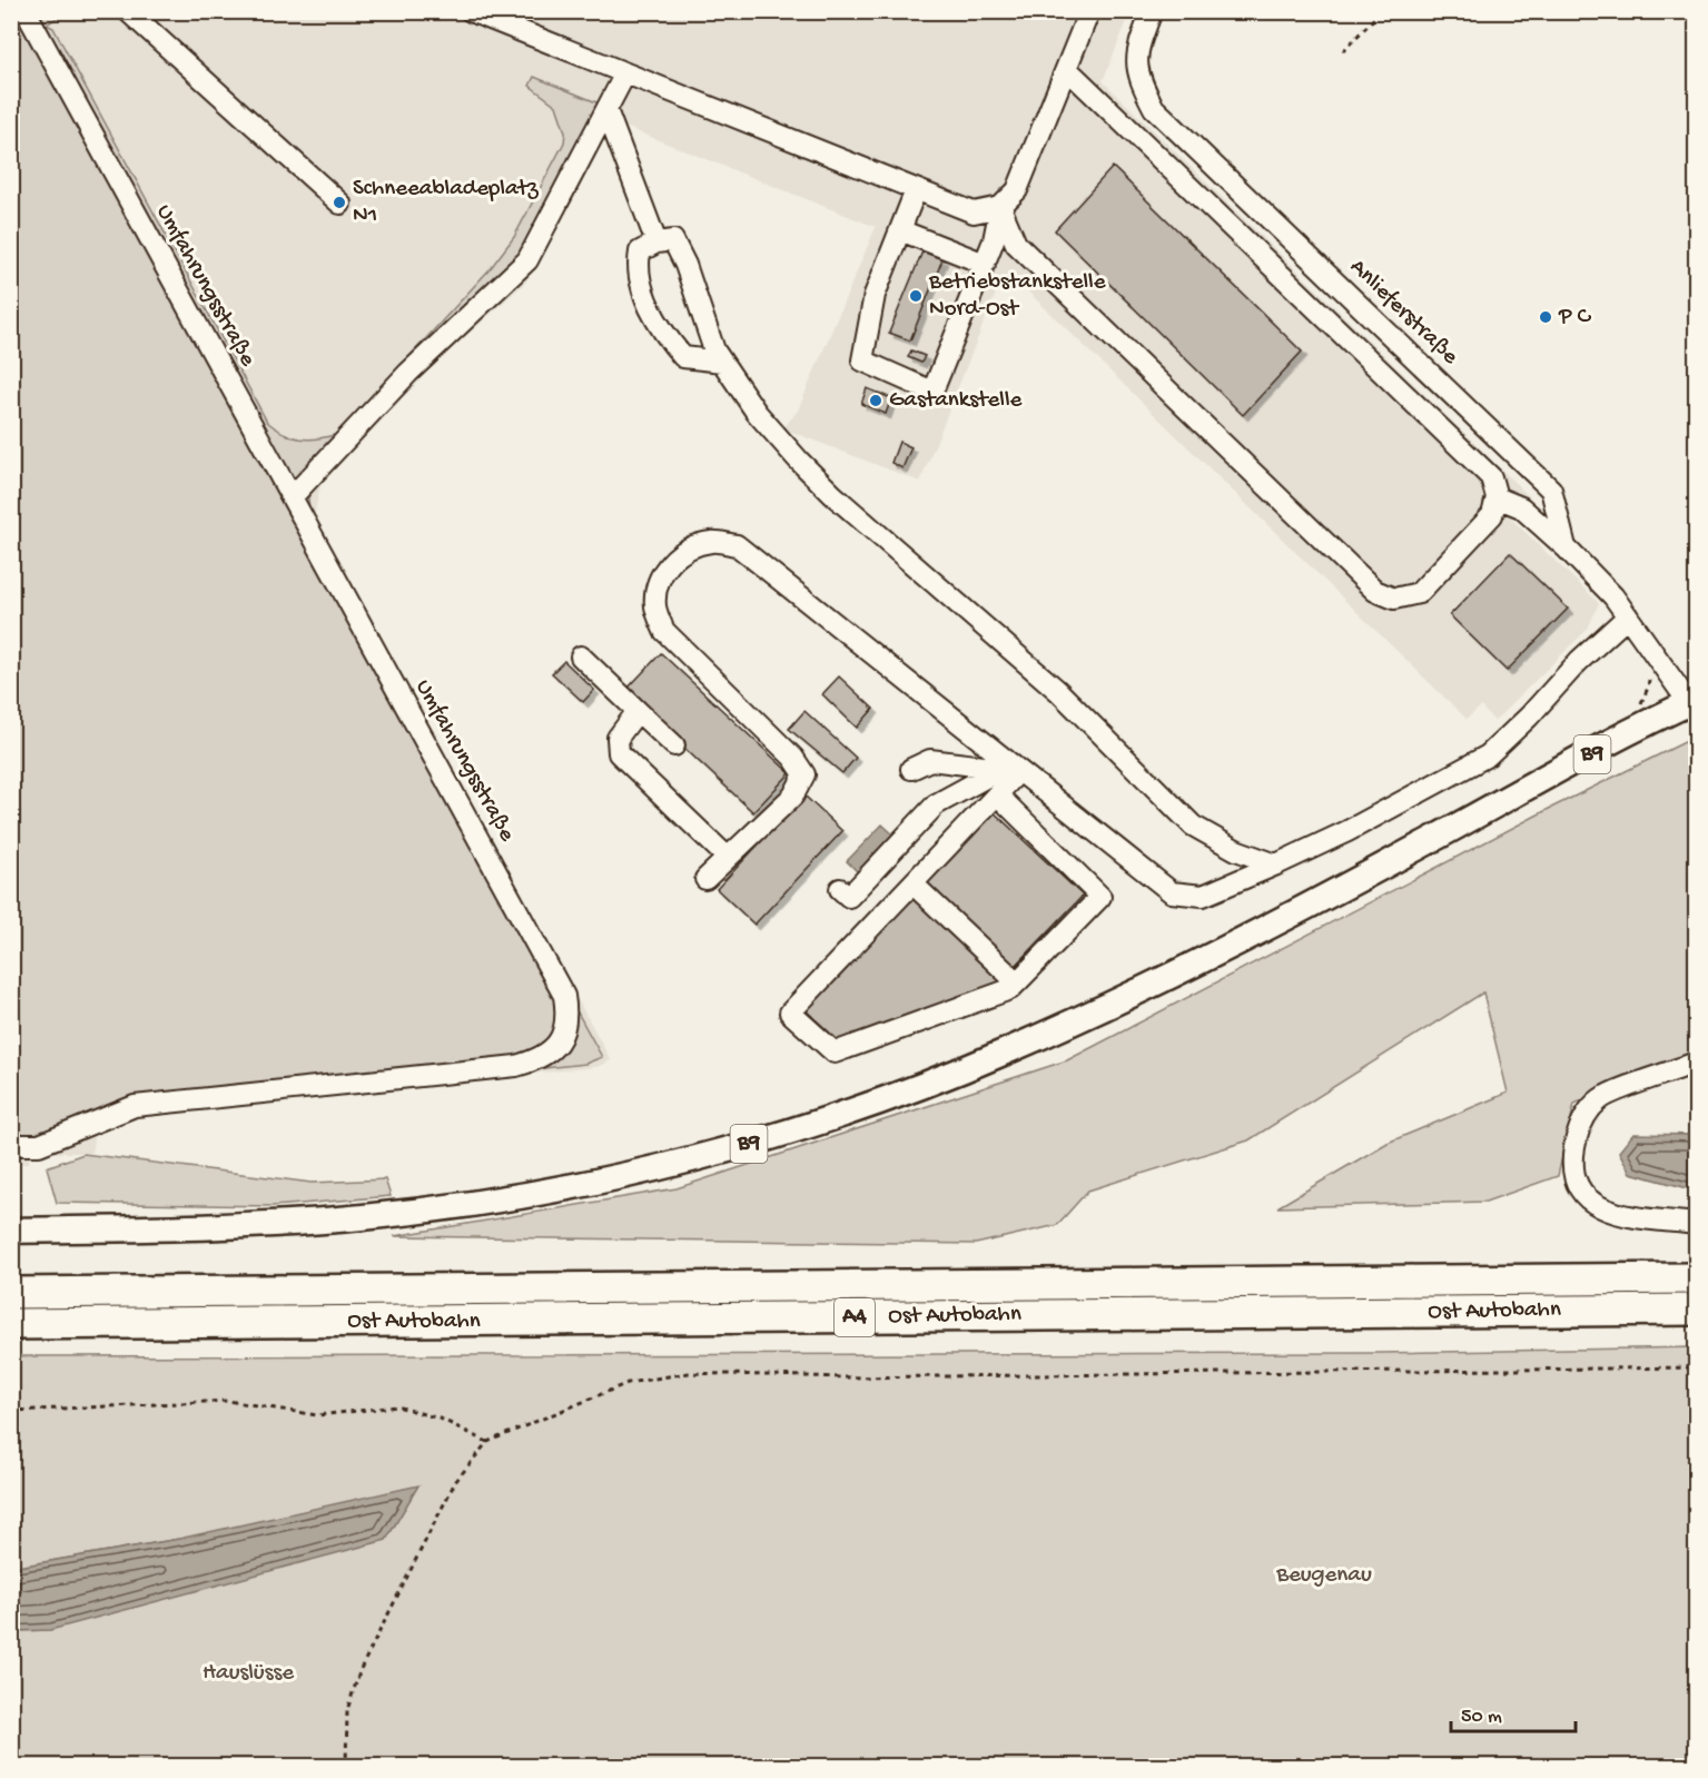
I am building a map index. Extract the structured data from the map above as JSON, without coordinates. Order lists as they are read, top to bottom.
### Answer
{
  "streets": {
    "highway": ["Ost Autobahn", "A4"],
    "main road": ["B9"],
    "street": ["Umfahrungsstraße", "Anlieferstraße"]
  },
  "parks": ["Beugenau", "Hauslüsse"],
  "places": [
    "Schneeabladeplatz N1",
    "Betriebstankstelle Nord-Ost",
    "P C",
    "Gastankstelle"
  ],
  "scale_bar": "50 m"
}
